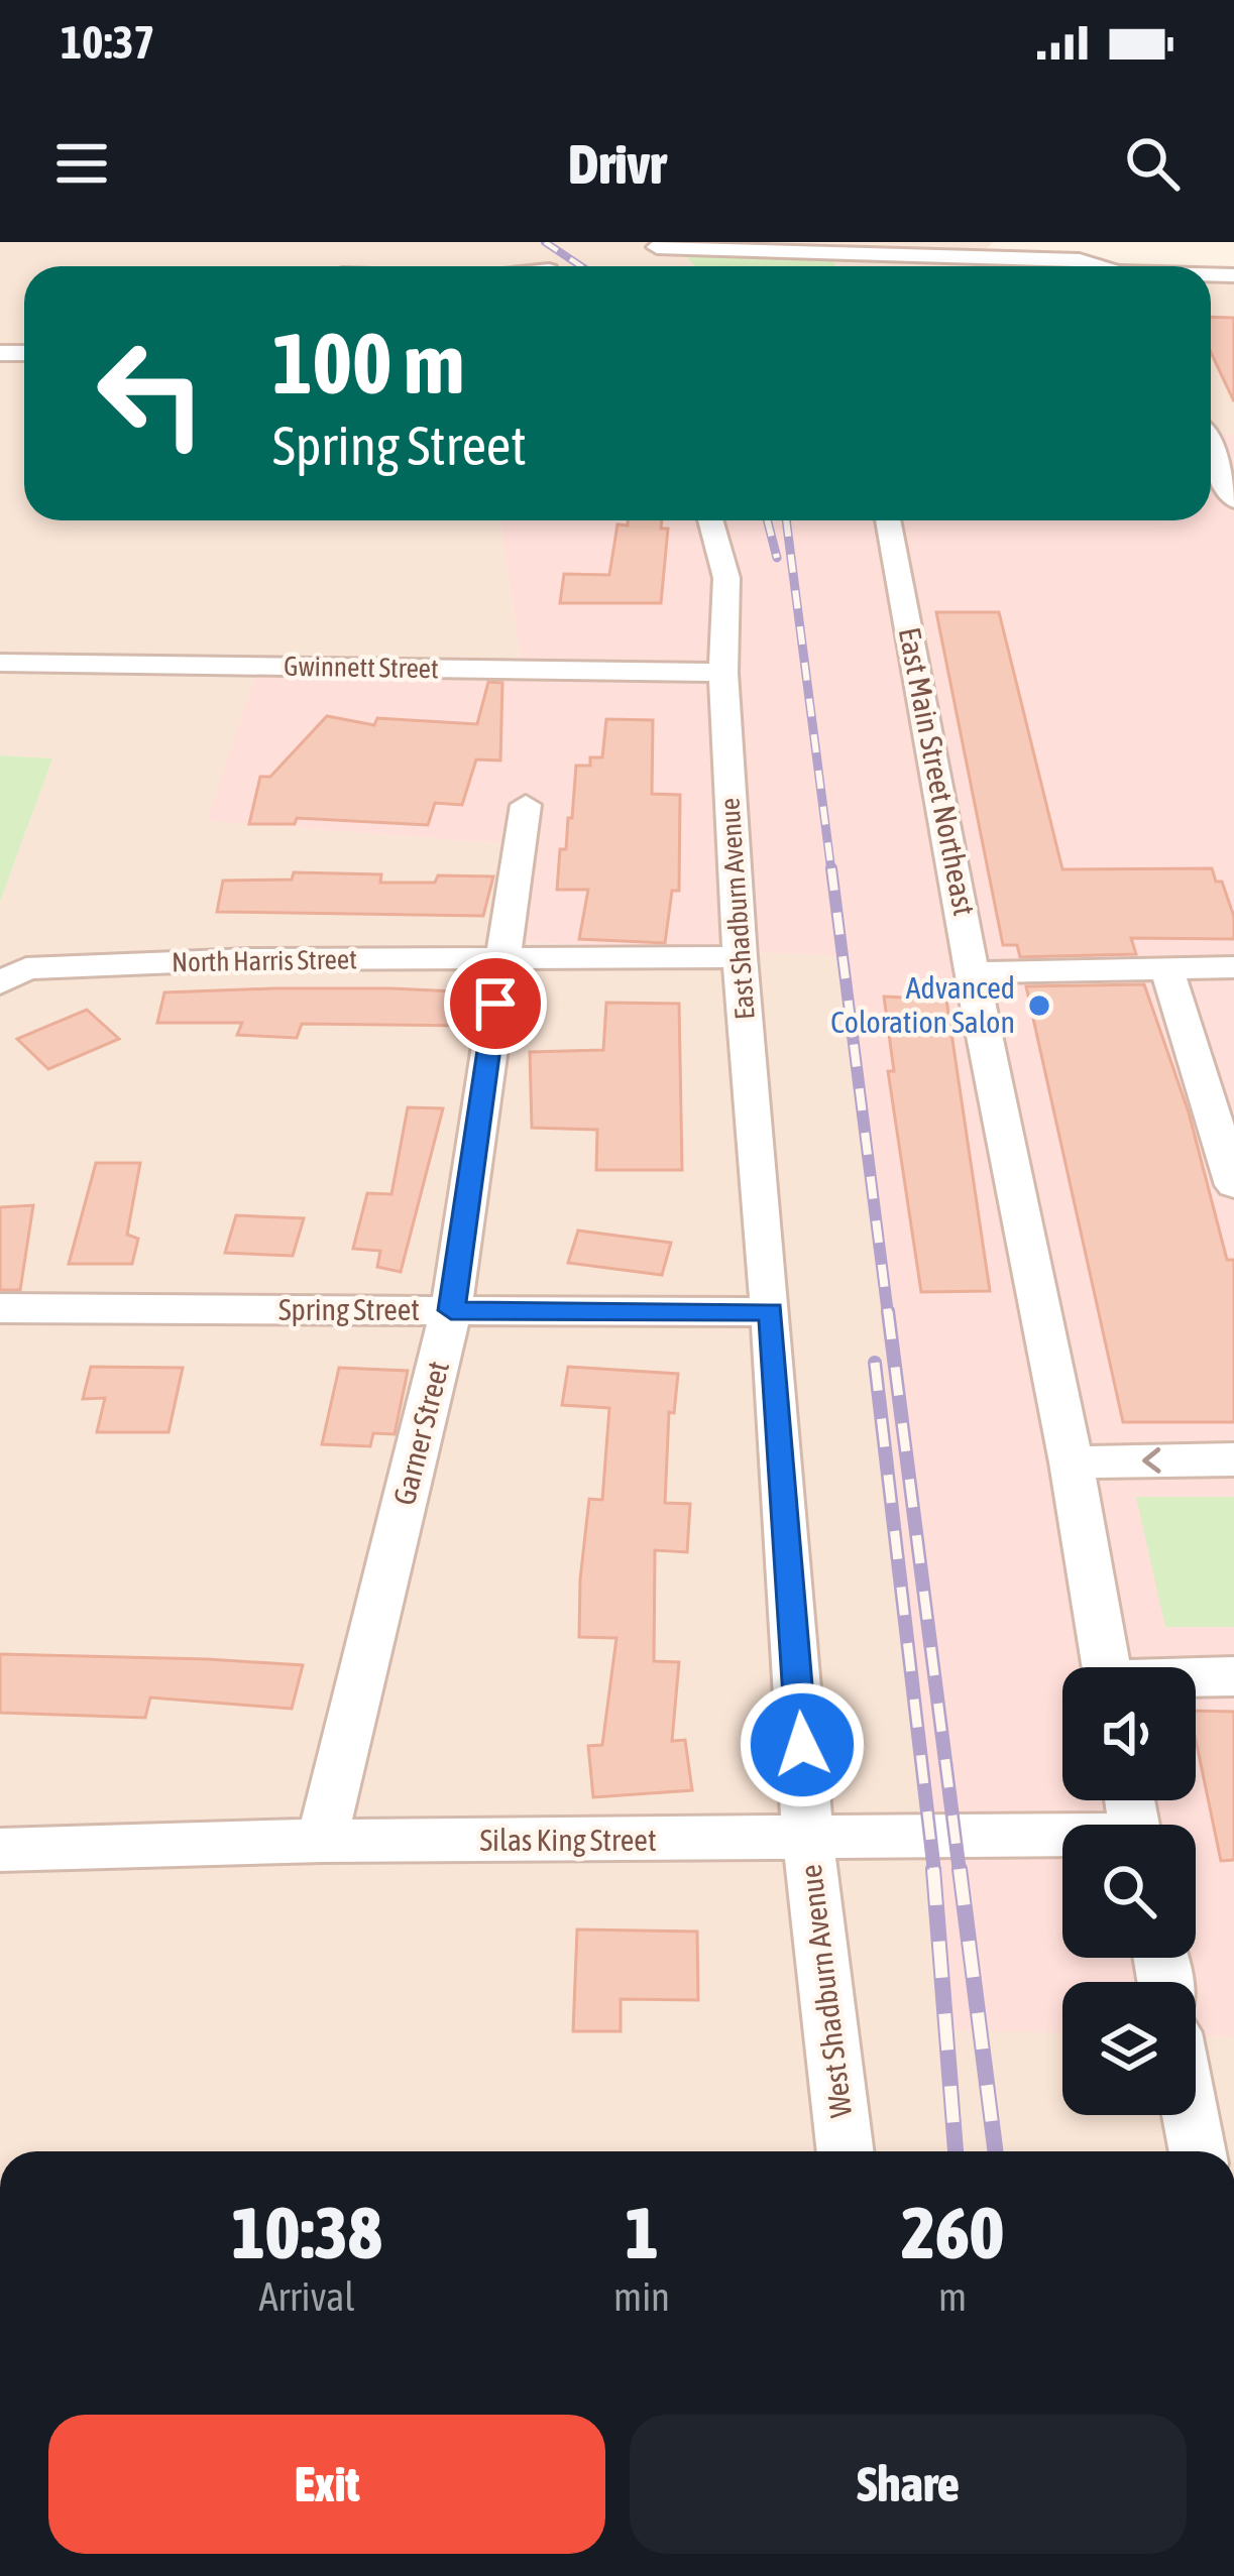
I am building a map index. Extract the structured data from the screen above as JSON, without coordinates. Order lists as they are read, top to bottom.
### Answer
{
  "streets": {
    "street": [
      "Gwinnett Street",
      "East Main Street Northeast",
      "East Shadburn Avenue",
      "North Harris Street",
      "Spring Street",
      "Garner Street",
      "Silas King Street",
      "West Shadburn Avenue"
    ]
  },
  "crossings": [
    ["Gwinnett Street", "East Shadburn Avenue"],
    ["East Shadburn Avenue", "North Harris Street"],
    ["East Shadburn Avenue", "Spring Street"],
    ["East Shadburn Avenue", "West Shadburn Avenue"],
    ["North Harris Street", "Garner Street"],
    ["Spring Street", "Garner Street"],
    ["Spring Street", "West Shadburn Avenue"],
    ["Garner Street", "Silas King Street"],
    ["Silas King Street", "West Shadburn Avenue"]
  ],
  "places": ["Advanced Coloration Salon"],
  "page": {
    "status": "10:37",
    "header": "Drivr",
    "turn": ["100 m", "Spring Street"],
    "eta": [
      "10:38",
      "Arrival",
      "1",
      "min",
      "260",
      "m"
    ],
    "buttons": ["Exit", "Share"]
  }
}
